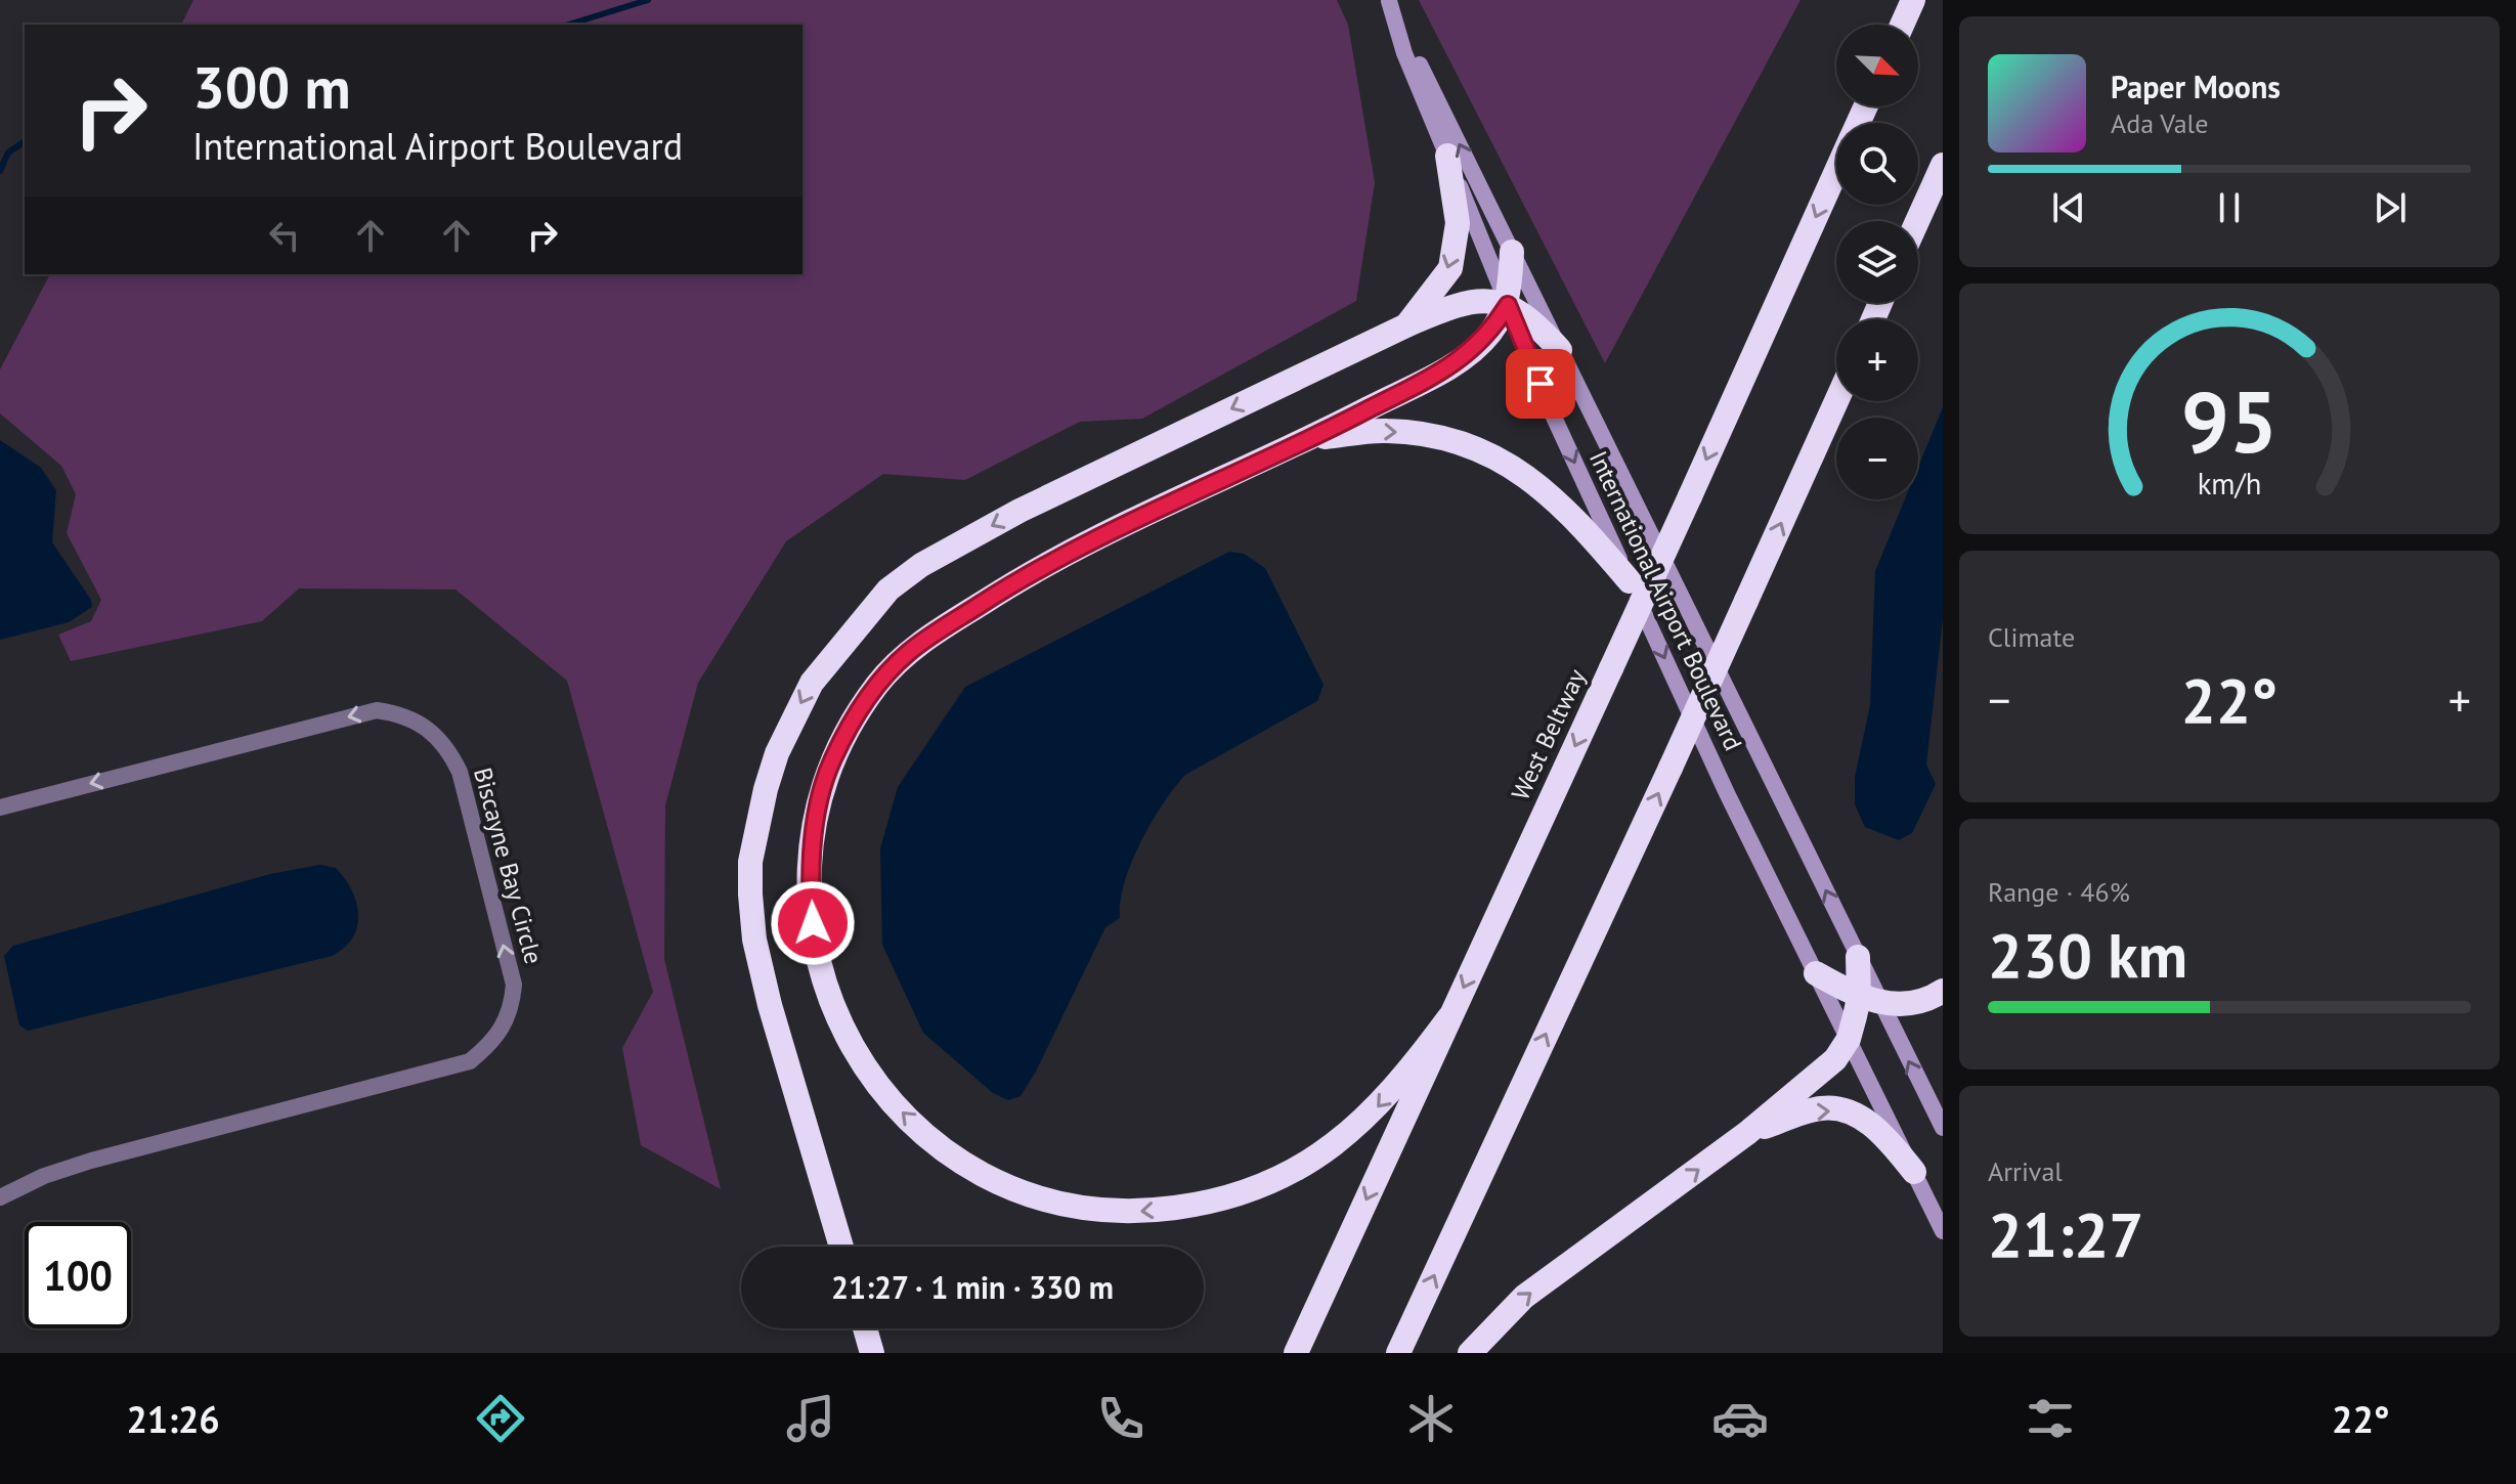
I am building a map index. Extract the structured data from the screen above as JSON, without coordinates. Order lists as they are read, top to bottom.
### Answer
{
  "streets": {
    "highway": ["West Beltway"],
    "main road": ["International Airport Boulevard"],
    "street": ["Biscayne Bay Circle"]
  },
  "north": "bottom right",
  "page": {
    "map_buttons": ["+", "−"],
    "turn": ["300 m", "International Airport Boulevard"],
    "song": ["Paper Moons", "Ada Vale"],
    "tile": [
      "Climate",
      ["Range · 46%", "230 km"],
      ["Arrival", "21:27"]
    ],
    "heat": ["−", "22°", "+"],
    "limit": "100",
    "trip": "21:27 · 1 min · 330 m",
    "tabs": ["21:26", "22°"],
    "gauge": ["95", "km/h"]
  }
}
